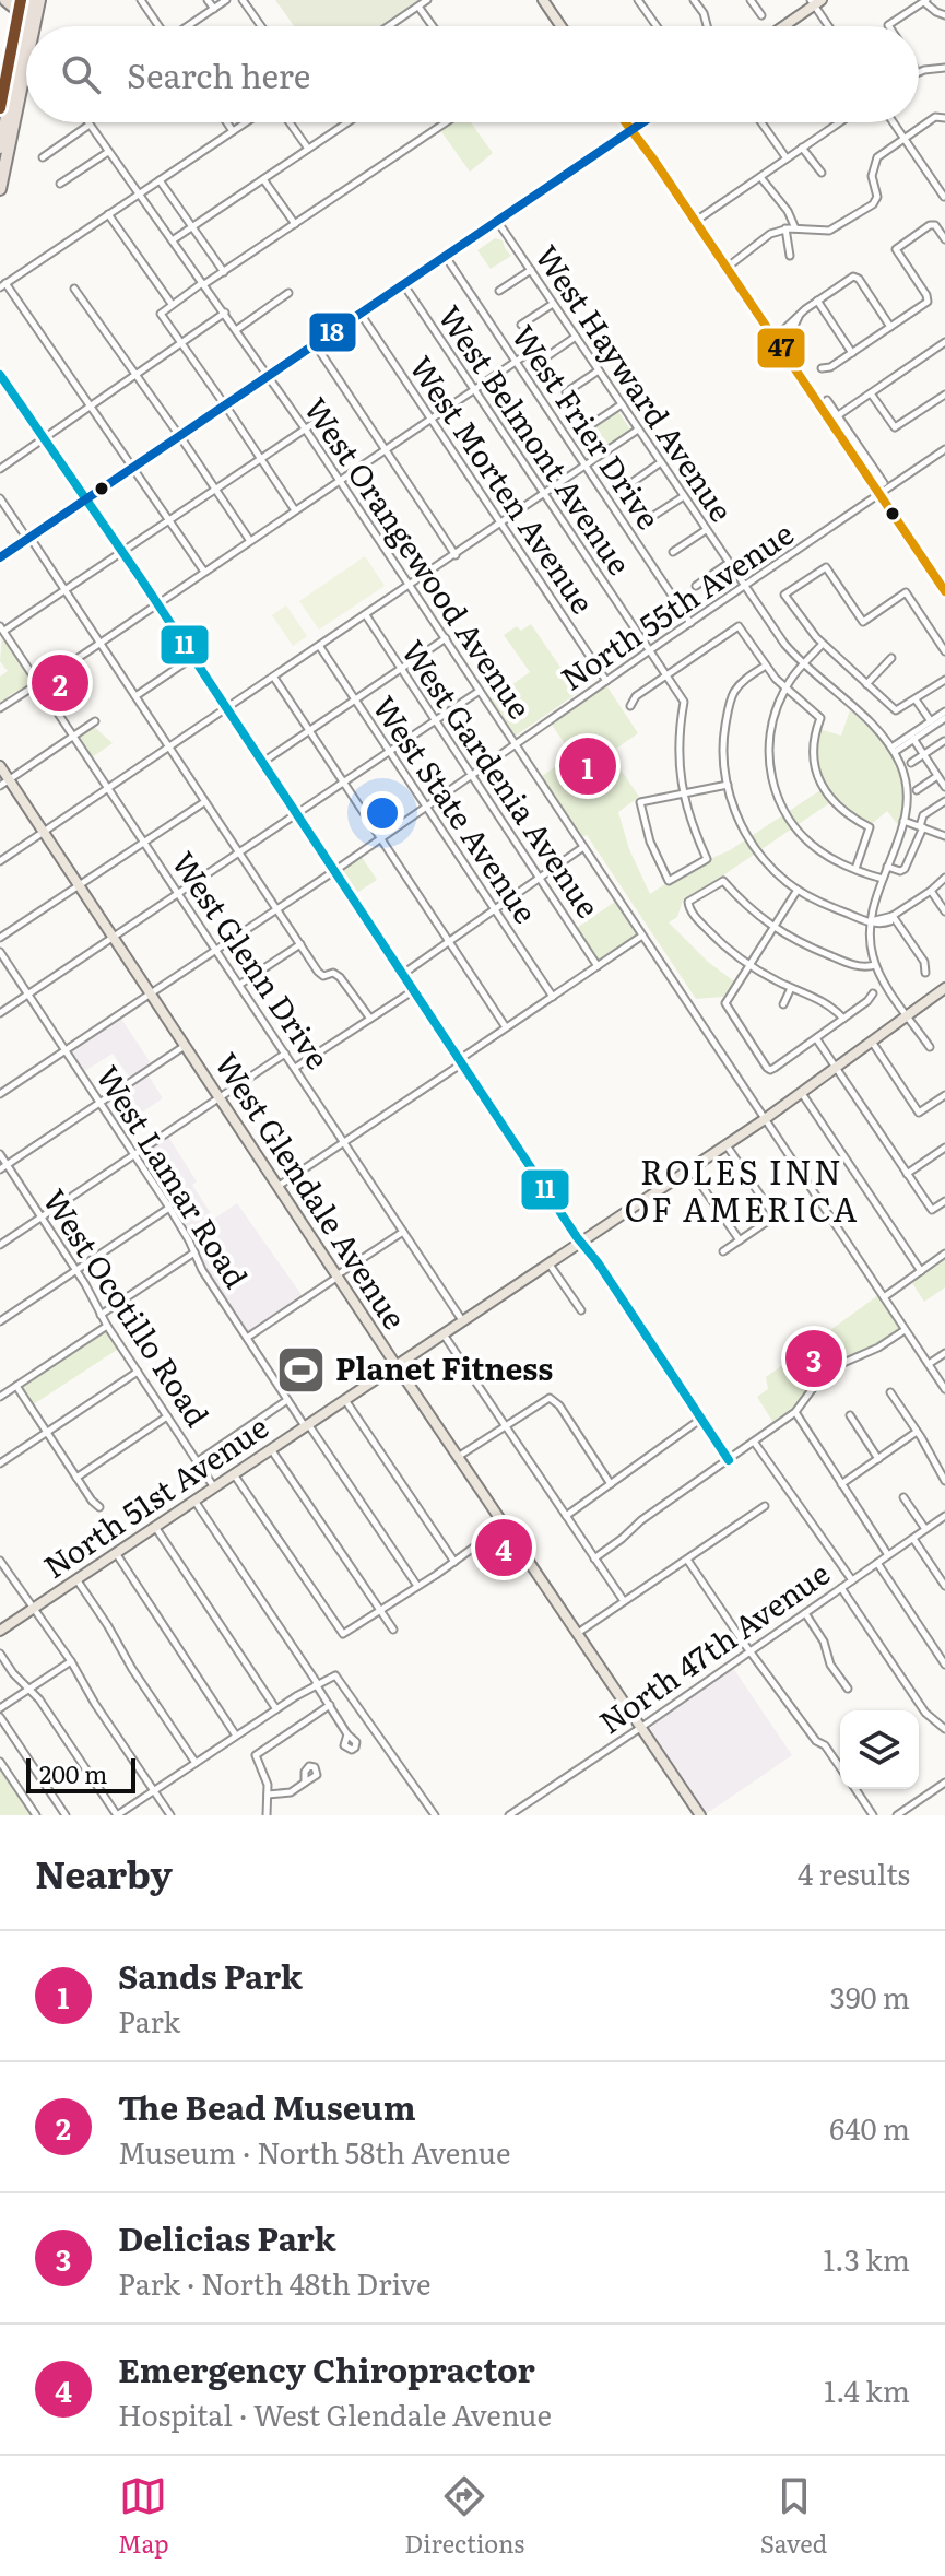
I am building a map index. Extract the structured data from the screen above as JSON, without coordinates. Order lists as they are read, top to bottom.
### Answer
{
  "streets": {
    "main road": ["West Glendale Avenue", "North 51st Avenue"],
    "street": [
      "West Hayward Avenue",
      "West Frier Drive",
      "West Belmont Avenue",
      "West Morten Avenue",
      "West Orangewood Avenue",
      "North 55th Avenue",
      "West Gardenia Avenue",
      "West State Avenue",
      "West Glenn Drive",
      "West Lamar Road",
      "West Ocotillo Road",
      "North 47th Avenue"
    ]
  },
  "crossings": [
    ["West Hayward Avenue", "North 55th Avenue"],
    ["West Hayward Avenue", "North 51st Avenue"],
    ["West Frier Drive", "North 55th Avenue"],
    ["West Belmont Avenue", "North 55th Avenue"],
    ["West Morten Avenue", "North 55th Avenue"],
    ["West Orangewood Avenue", "North 55th Avenue"],
    ["West Orangewood Avenue", "North 51st Avenue"],
    ["North 55th Avenue", "West Gardenia Avenue"],
    ["North 55th Avenue", "West State Avenue"],
    ["North 55th Avenue", "West Glenn Drive"],
    ["North 55th Avenue", "West Lamar Road"],
    ["North 55th Avenue", "West Glendale Avenue"],
    ["West Glenn Drive", "North 51st Avenue"],
    ["West Lamar Road", "North 51st Avenue"],
    ["West Glendale Avenue", "North 51st Avenue"],
    ["West Glendale Avenue", "North 47th Avenue"],
    ["West Ocotillo Road", "North 51st Avenue"]
  ],
  "districts": ["ROLES INN OF AMERICA"],
  "places": {
    "sports": ["Planet Fitness"]
  },
  "lines": ["transit line 47", "transit line 18", "transit line 11"],
  "scale_bar": "200 m",
  "page": {
    "search": "Search here",
    "pins": [
      "2",
      "1",
      "3",
      "4"
    ],
    "scale": "200 m",
    "heading": ["Nearby", "4 results"],
    "list": [
      {
        "mark": "1",
        "name": "Sands Park",
        "note": "Park",
        "value": "390 m"
      },
      {
        "mark": "2",
        "name": "The Bead Museum",
        "note": "Museum · North 58th Avenue",
        "value": "640 m"
      },
      {
        "mark": "3",
        "name": "Delicias Park",
        "note": "Park · North 48th Drive",
        "value": "1.3 km"
      },
      {
        "mark": "4",
        "name": "Emergency Chiropractor",
        "note": "Hospital · West Glendale Avenue",
        "value": "1.4 km"
      }
    ],
    "nav": ["Map", "Directions", "Saved"]
  }
}
